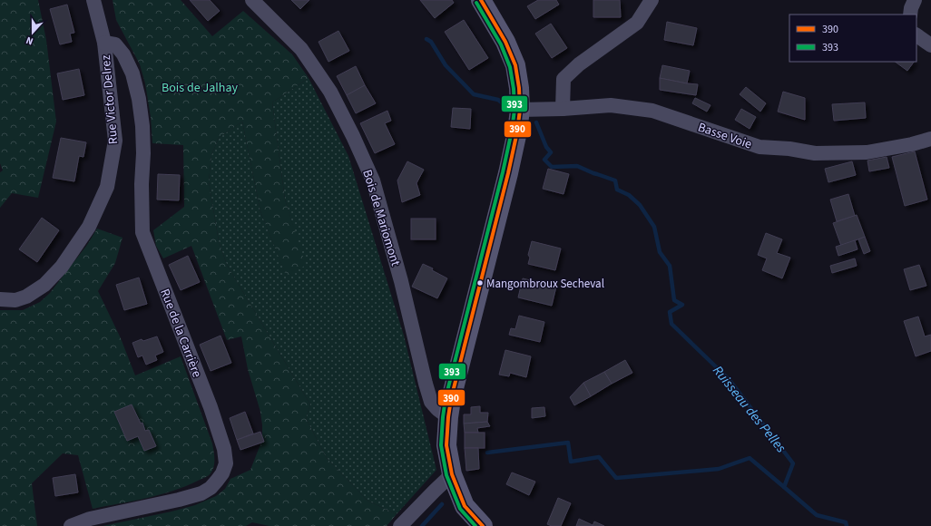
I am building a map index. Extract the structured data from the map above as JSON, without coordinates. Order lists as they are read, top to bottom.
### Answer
{
  "streets": {
    "street": [
      "Rue Victor Delrez",
      "Basse Voie",
      "Bois de Mariomont",
      "Rue de la Carrière"
    ]
  },
  "crossings": [
    ["Rue Victor Delrez", "Rue de la Carrière"]
  ],
  "water": ["Ruisseau des Pelles"],
  "parks": ["Bois de Jalhay"],
  "places": ["Mangombroux Secheval"],
  "lines": ["transit line 390", "transit line 393"],
  "legend": ["390", "393"],
  "north": "bottom"
}
